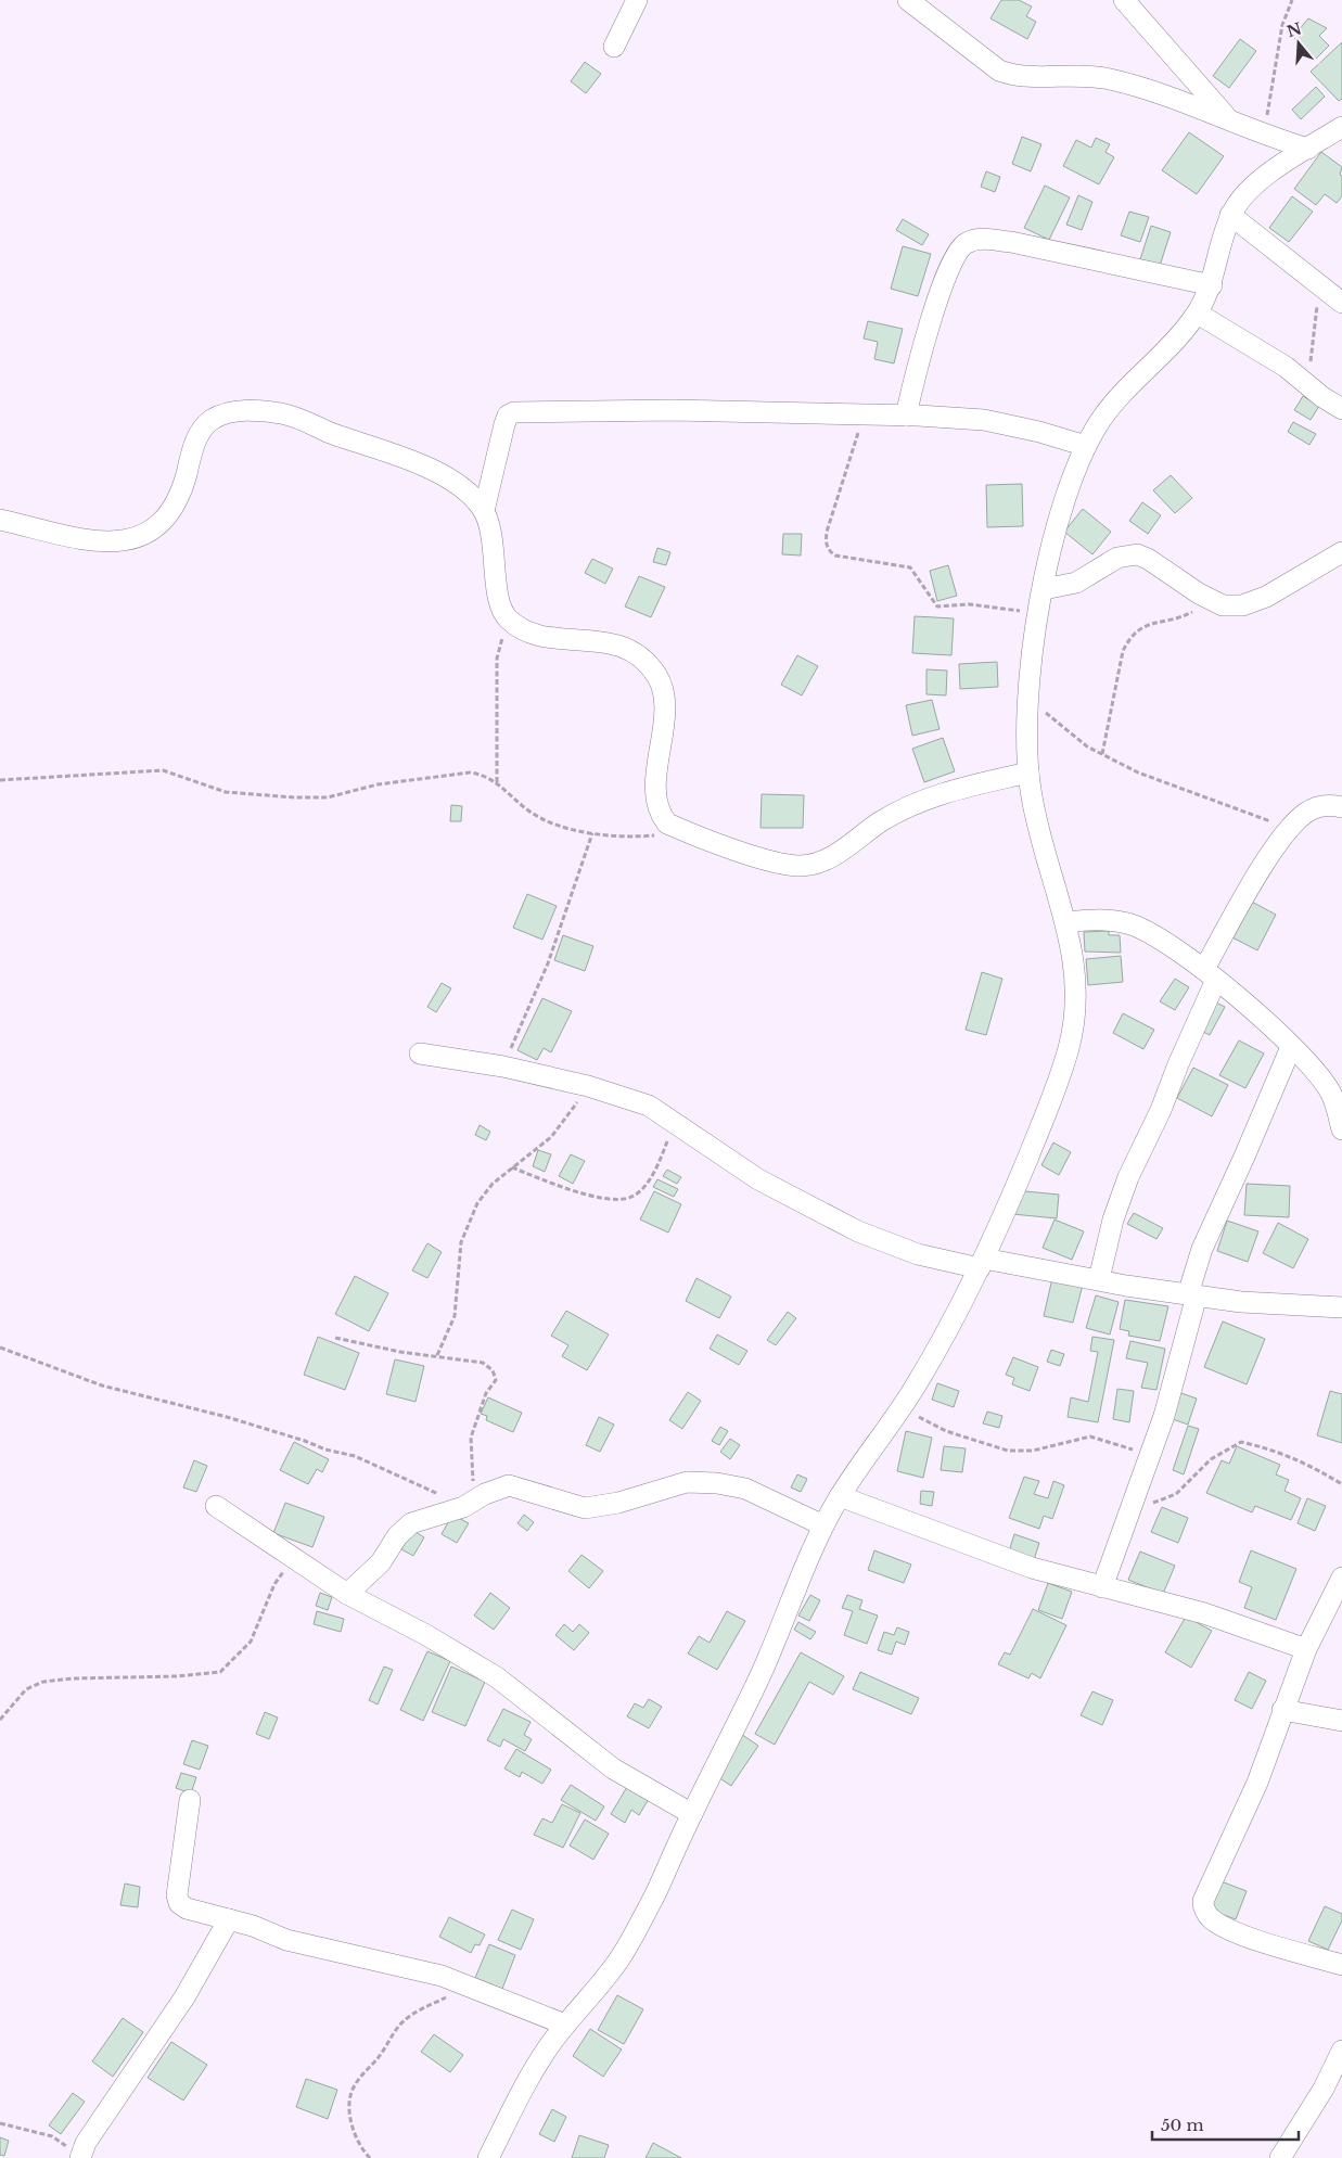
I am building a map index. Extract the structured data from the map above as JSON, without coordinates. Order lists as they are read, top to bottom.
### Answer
{
  "scale_bar": "50 m",
  "north": "top"
}
